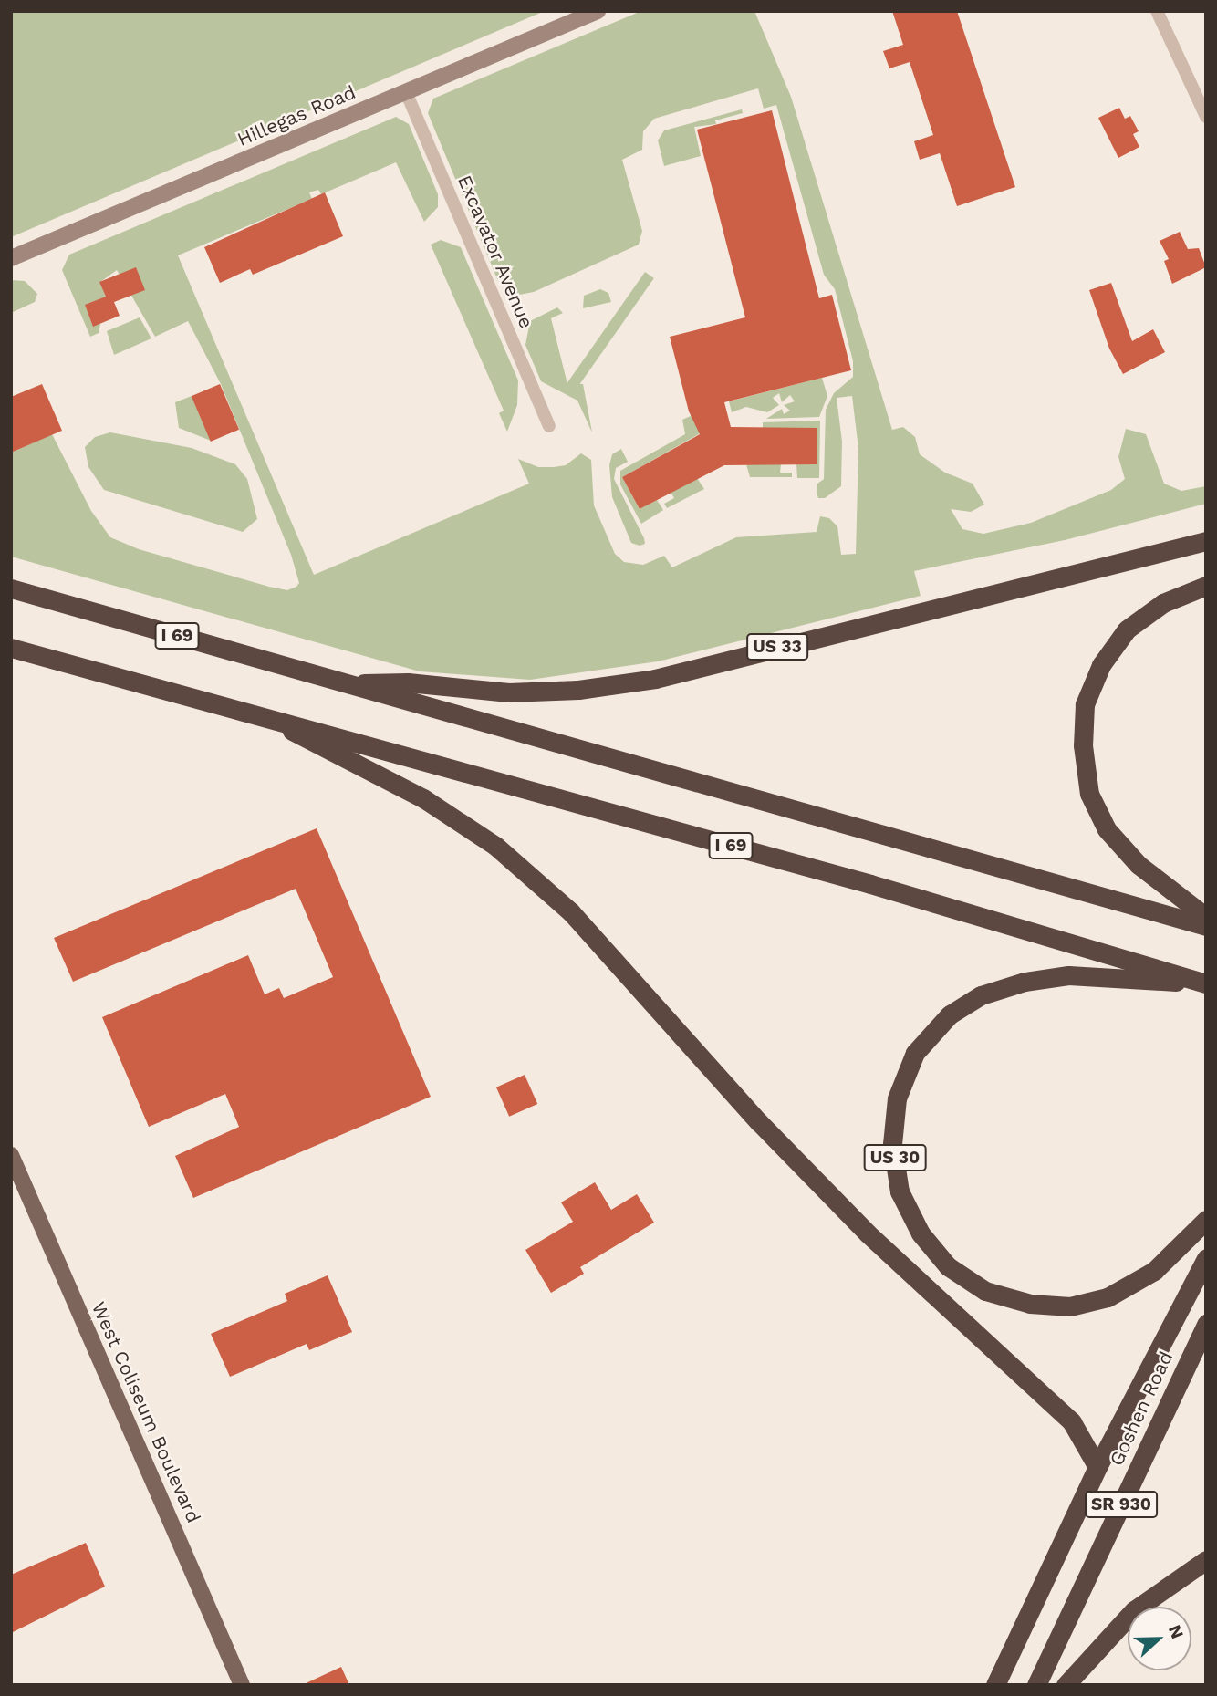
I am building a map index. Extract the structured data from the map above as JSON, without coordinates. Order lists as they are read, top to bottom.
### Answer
{
  "streets": {
    "highway": [
      "I 69",
      "US 33",
      "US 30",
      "Goshen Road",
      "SR 930"
    ],
    "main road": ["Hillegas Road", "West Coliseum Boulevard"],
    "street": ["Excavator Avenue"]
  },
  "crossings": [
    ["Hillegas Road", "Excavator Avenue"],
    ["I 69", "US 33"],
    ["I 69", "US 30"]
  ],
  "north": "right"
}
